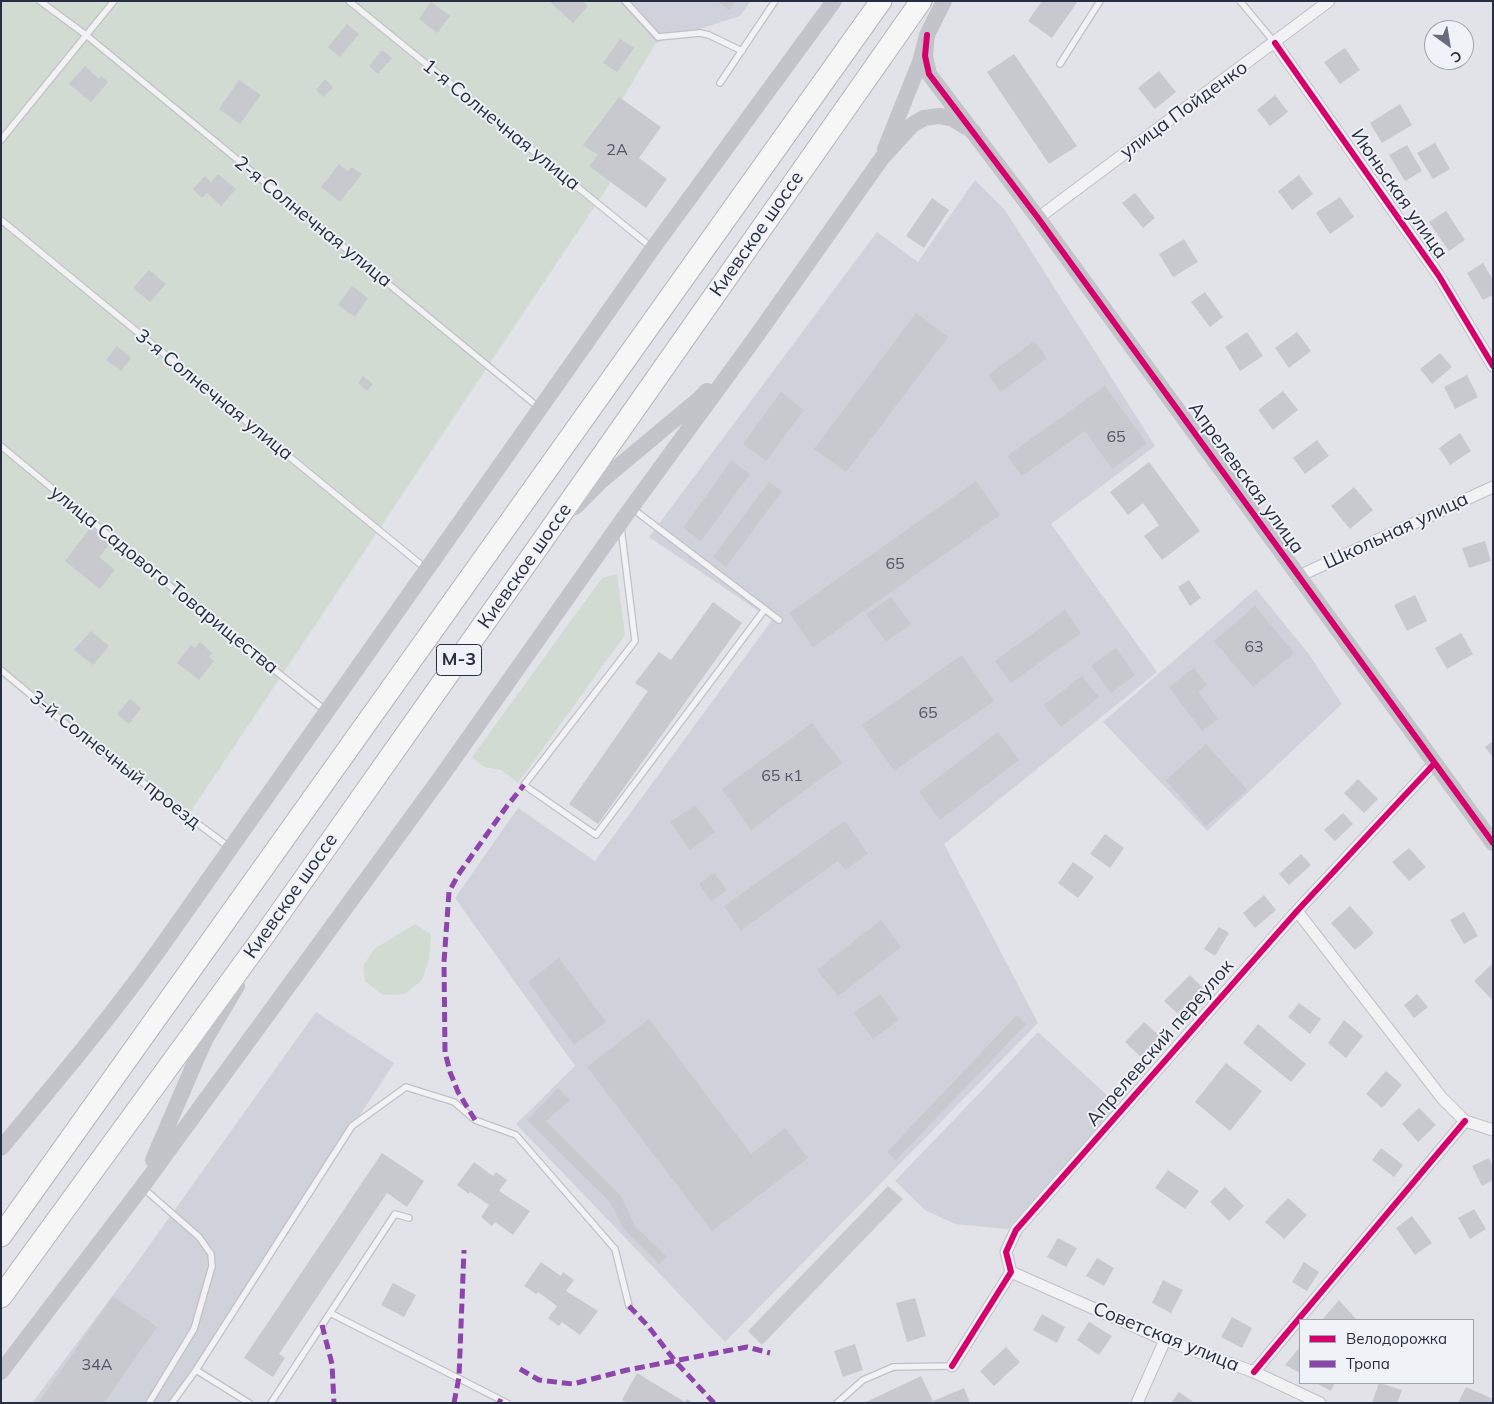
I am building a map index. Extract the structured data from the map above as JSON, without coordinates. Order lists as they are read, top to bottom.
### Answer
{
  "streets": {
    "highway": ["Киевское шоссе", "М-3"],
    "main road": ["Апрелевская улица"],
    "street": [
      "улица Пойденко",
      "Июньская улица",
      "Школьная улица",
      "Апрелевский переулок",
      "Советская улица"
    ],
    "lane": [
      "1-я Солнечная улица",
      "2-я Солнечная улица",
      "3-я Солнечная улица",
      "улица Садового Товарищества",
      "3-й Солнечный проезд"
    ]
  },
  "crossings": [
    ["улица Пойденко", "Июньская улица"],
    ["улица Пойденко", "Апрелевская улица"],
    ["Апрелевская улица", "Школьная улица"],
    ["Апрелевская улица", "Апрелевский переулок"],
    ["Апрелевский переулок", "Советская улица"]
  ],
  "house_numbers": [
    "2А",
    "65",
    "65",
    "63",
    "65",
    "65 к1",
    "34А"
  ],
  "legend": ["Велодорожка", "Тропа"],
  "north": "bottom right"
}
